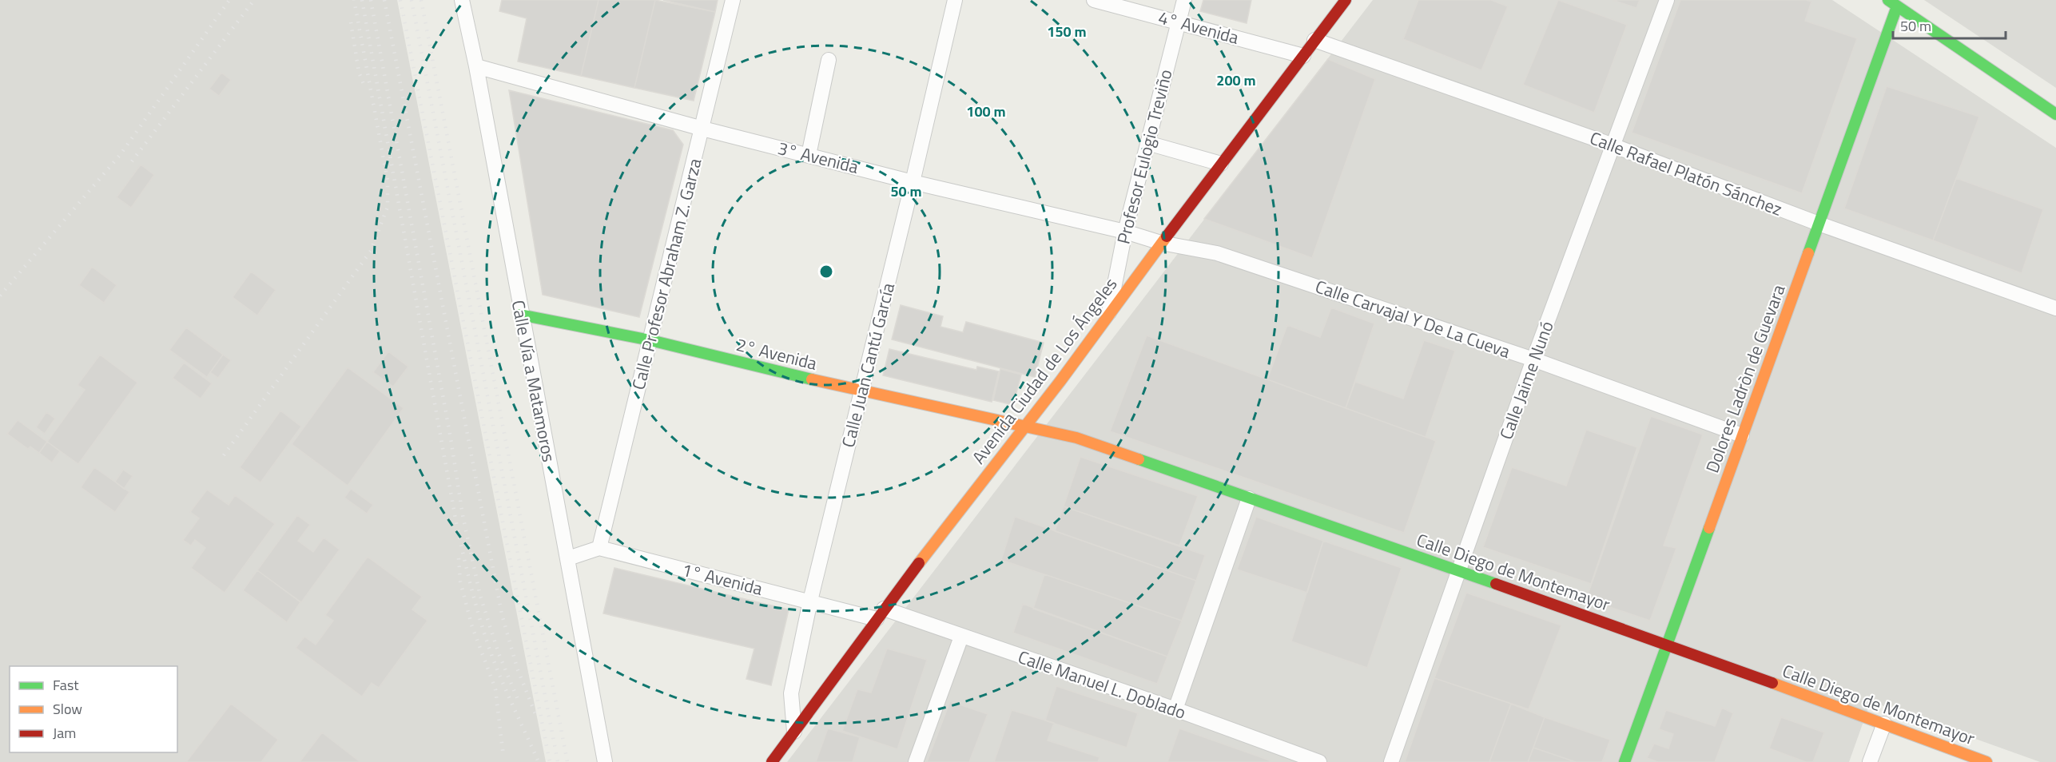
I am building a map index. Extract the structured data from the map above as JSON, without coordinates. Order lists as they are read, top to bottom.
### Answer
{
  "streets": {
    "street": [
      "4° Avenida",
      "Profesor Eulogio Treviño",
      "3° Avenida",
      "Calle Rafael Platón Sánchez",
      "Calle Profesor Abraham Z. Garza",
      "Calle Carvajal Y De La Cueva",
      "2° Avenida",
      "Calle Juan Cantú García",
      "Avenida Ciudad de Los Ángeles",
      "Dolores Ladròn de Guevara",
      "Calle Jaime Nunó",
      "Calle Vía a Matamoros",
      "Calle Diego de Montemayor",
      "1° Avenida",
      "Calle Manuel L. Doblado"
    ]
  },
  "crossings": [
    ["4° Avenida", "Profesor Eulogio Treviño"],
    ["4° Avenida", "Avenida Ciudad de Los Ángeles"],
    ["Profesor Eulogio Treviño", "3° Avenida"],
    ["Profesor Eulogio Treviño", "Avenida Ciudad de Los Ángeles"],
    ["3° Avenida", "Calle Profesor Abraham Z. Garza"],
    ["3° Avenida", "Calle Carvajal Y De La Cueva"],
    ["3° Avenida", "Calle Juan Cantú García"],
    ["3° Avenida", "Avenida Ciudad de Los Ángeles"],
    ["3° Avenida", "Calle Vía a Matamoros"],
    ["Calle Rafael Platón Sánchez", "Avenida Ciudad de Los Ángeles"],
    ["Calle Rafael Platón Sánchez", "Dolores Ladròn de Guevara"],
    ["Calle Rafael Platón Sánchez", "Calle Jaime Nunó"],
    ["Calle Profesor Abraham Z. Garza", "2° Avenida"],
    ["Calle Profesor Abraham Z. Garza", "1° Avenida"],
    ["Calle Carvajal Y De La Cueva", "Avenida Ciudad de Los Ángeles"],
    ["Calle Carvajal Y De La Cueva", "Dolores Ladròn de Guevara"],
    ["Calle Carvajal Y De La Cueva", "Calle Jaime Nunó"],
    ["2° Avenida", "Calle Juan Cantú García"],
    ["2° Avenida", "Avenida Ciudad de Los Ángeles"],
    ["2° Avenida", "Calle Vía a Matamoros"],
    ["2° Avenida", "Calle Diego de Montemayor"],
    ["Calle Juan Cantú García", "Avenida Ciudad de Los Ángeles"],
    ["Calle Juan Cantú García", "1° Avenida"],
    ["Avenida Ciudad de Los Ángeles", "Calle Diego de Montemayor"],
    ["Avenida Ciudad de Los Ángeles", "1° Avenida"],
    ["Avenida Ciudad de Los Ángeles", "Calle Manuel L. Doblado"],
    ["Dolores Ladròn de Guevara", "Calle Diego de Montemayor"],
    ["Calle Jaime Nunó", "Calle Diego de Montemayor"],
    ["1° Avenida", "Calle Manuel L. Doblado"]
  ],
  "legend": ["Fast", "Slow", "Jam"],
  "scale_bar": "50 m",
  "rings": [
    "150 m",
    "200 m",
    "100 m",
    "50 m"
  ]
}
